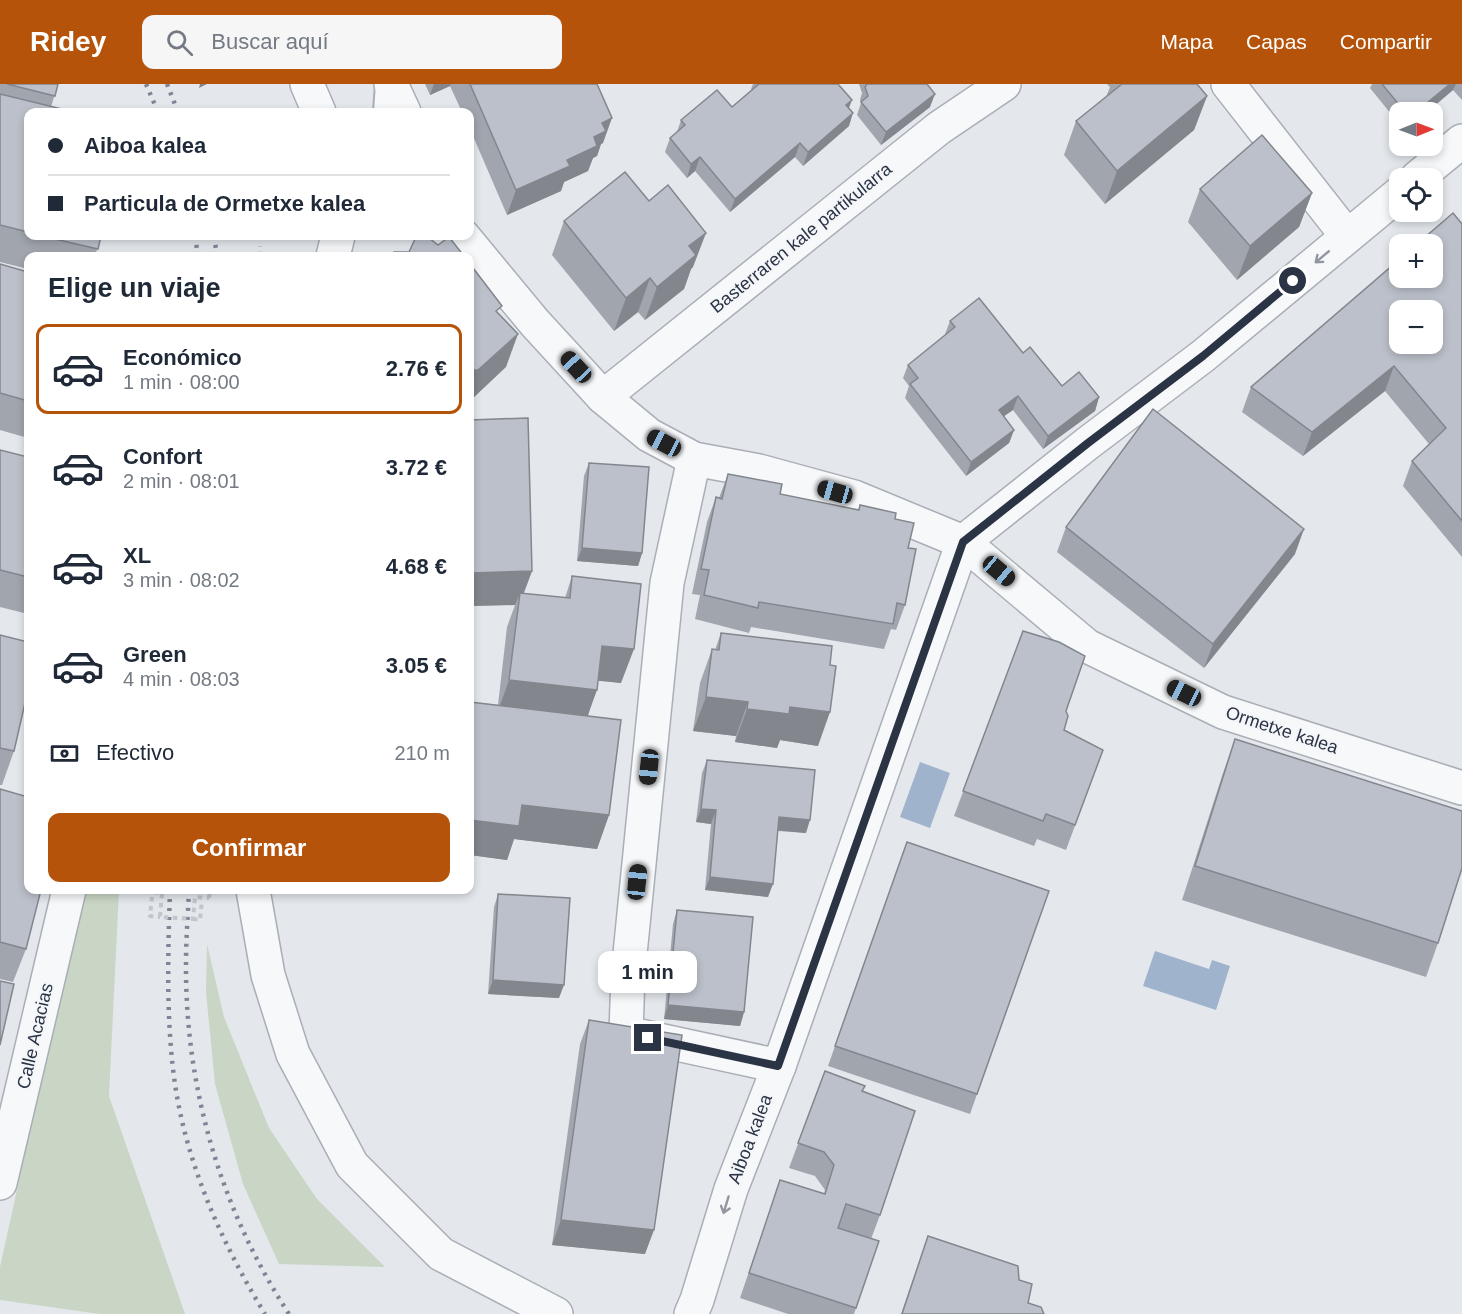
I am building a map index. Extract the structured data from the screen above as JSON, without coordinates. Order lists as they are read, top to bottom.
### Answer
{
  "streets": {
    "street": [
      "Basterraren kale partikularra",
      "Ormetxe kalea",
      "Calle Acacias",
      "Aiboa kalea"
    ]
  },
  "crossings": [
    ["Basterraren kale partikularra", "Ormetxe kalea"],
    ["Ormetxe kalea", "Aiboa kalea"]
  ],
  "north": "right",
  "page": {
    "header": "Ridey",
    "search": "Buscar aquí",
    "nav": ["Mapa", "Capas", "Compartir"],
    "map_buttons": ["+", "−"],
    "banner": ["Aiboa kalea", "Particula de Ormetxe kalea"],
    "heading": "Elige un viaje",
    "list": [
      {
        "name": "Económico",
        "note": "1 min · 08:00",
        "value": "2.76 €"
      },
      {
        "name": "Confort",
        "note": "2 min · 08:01",
        "value": "3.72 €"
      },
      {
        "name": "XL",
        "note": "3 min · 08:02",
        "value": "4.68 €"
      },
      {
        "name": "Green",
        "note": "4 min · 08:03",
        "value": "3.05 €"
      }
    ],
    "pay": ["Efectivo", "210 m"],
    "buttons": "Confirmar",
    "bubble": "1 min"
  }
}
